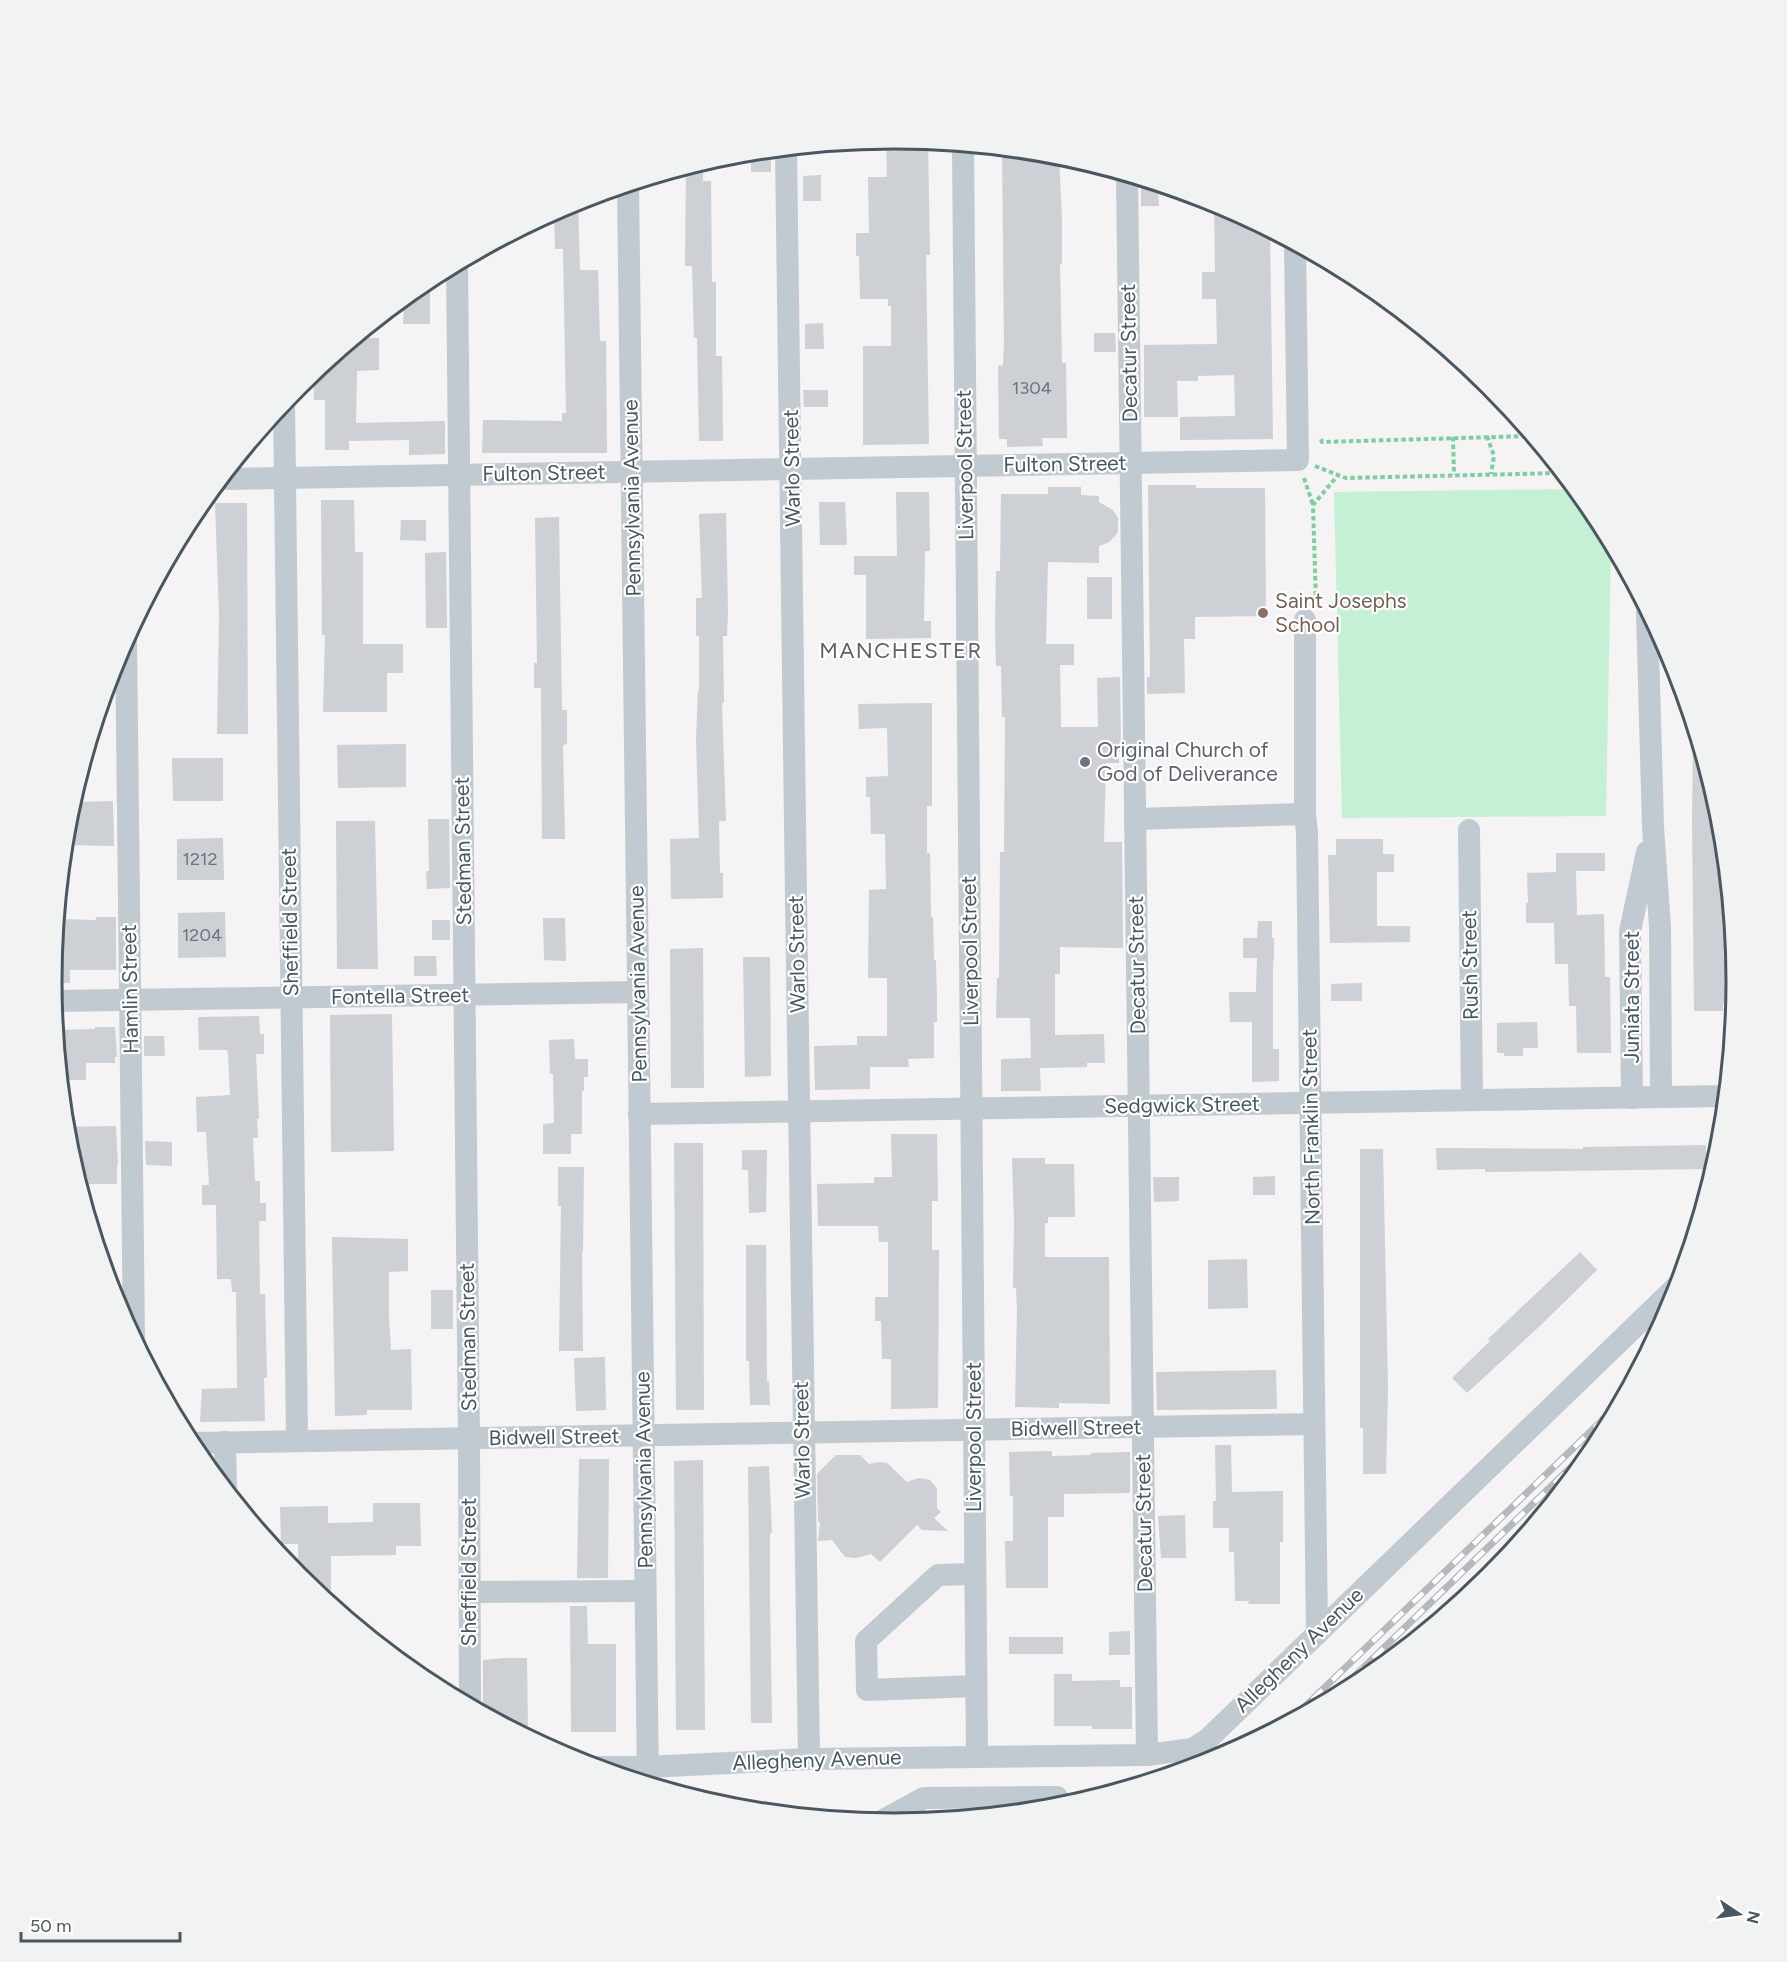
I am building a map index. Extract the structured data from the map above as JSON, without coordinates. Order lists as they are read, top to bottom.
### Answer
{
  "streets": {
    "street": [
      "Decatur Street",
      "Fulton Street",
      "Liverpool Street",
      "Warlo Street",
      "Pennsylvania Avenue",
      "Stedman Street",
      "Sheffield Street",
      "Rush Street",
      "Hamlin Street",
      "Fontella Street",
      "Juniata Street",
      "Sedgwick Street",
      "North Franklin Street",
      "Bidwell Street",
      "Allegheny Avenue"
    ]
  },
  "crossings": [
    ["Decatur Street", "Fulton Street"],
    ["Decatur Street", "Sedgwick Street"],
    ["Decatur Street", "Bidwell Street"],
    ["Decatur Street", "Allegheny Avenue"],
    ["Fulton Street", "Liverpool Street"],
    ["Fulton Street", "Warlo Street"],
    ["Fulton Street", "Pennsylvania Avenue"],
    ["Fulton Street", "Stedman Street"],
    ["Fulton Street", "Sheffield Street"],
    ["Liverpool Street", "Sedgwick Street"],
    ["Liverpool Street", "Bidwell Street"],
    ["Liverpool Street", "Allegheny Avenue"],
    ["Warlo Street", "Sedgwick Street"],
    ["Warlo Street", "Bidwell Street"],
    ["Warlo Street", "Allegheny Avenue"],
    ["Pennsylvania Avenue", "Fontella Street"],
    ["Pennsylvania Avenue", "Sedgwick Street"],
    ["Pennsylvania Avenue", "Bidwell Street"],
    ["Pennsylvania Avenue", "Allegheny Avenue"],
    ["Stedman Street", "Sheffield Street"],
    ["Stedman Street", "Fontella Street"],
    ["Stedman Street", "Bidwell Street"],
    ["Sheffield Street", "Fontella Street"],
    ["Sheffield Street", "Bidwell Street"],
    ["Rush Street", "Sedgwick Street"],
    ["Hamlin Street", "Fontella Street"],
    ["Juniata Street", "Sedgwick Street"],
    ["Sedgwick Street", "North Franklin Street"],
    ["North Franklin Street", "Bidwell Street"],
    ["North Franklin Street", "Allegheny Avenue"]
  ],
  "districts": ["MANCHESTER"],
  "places": ["Saint Josephs School", "Original Church of God of Deliverance"],
  "house_numbers": ["1304", "1212", "1204"],
  "scale_bar": "50 m",
  "north": "right"
}
